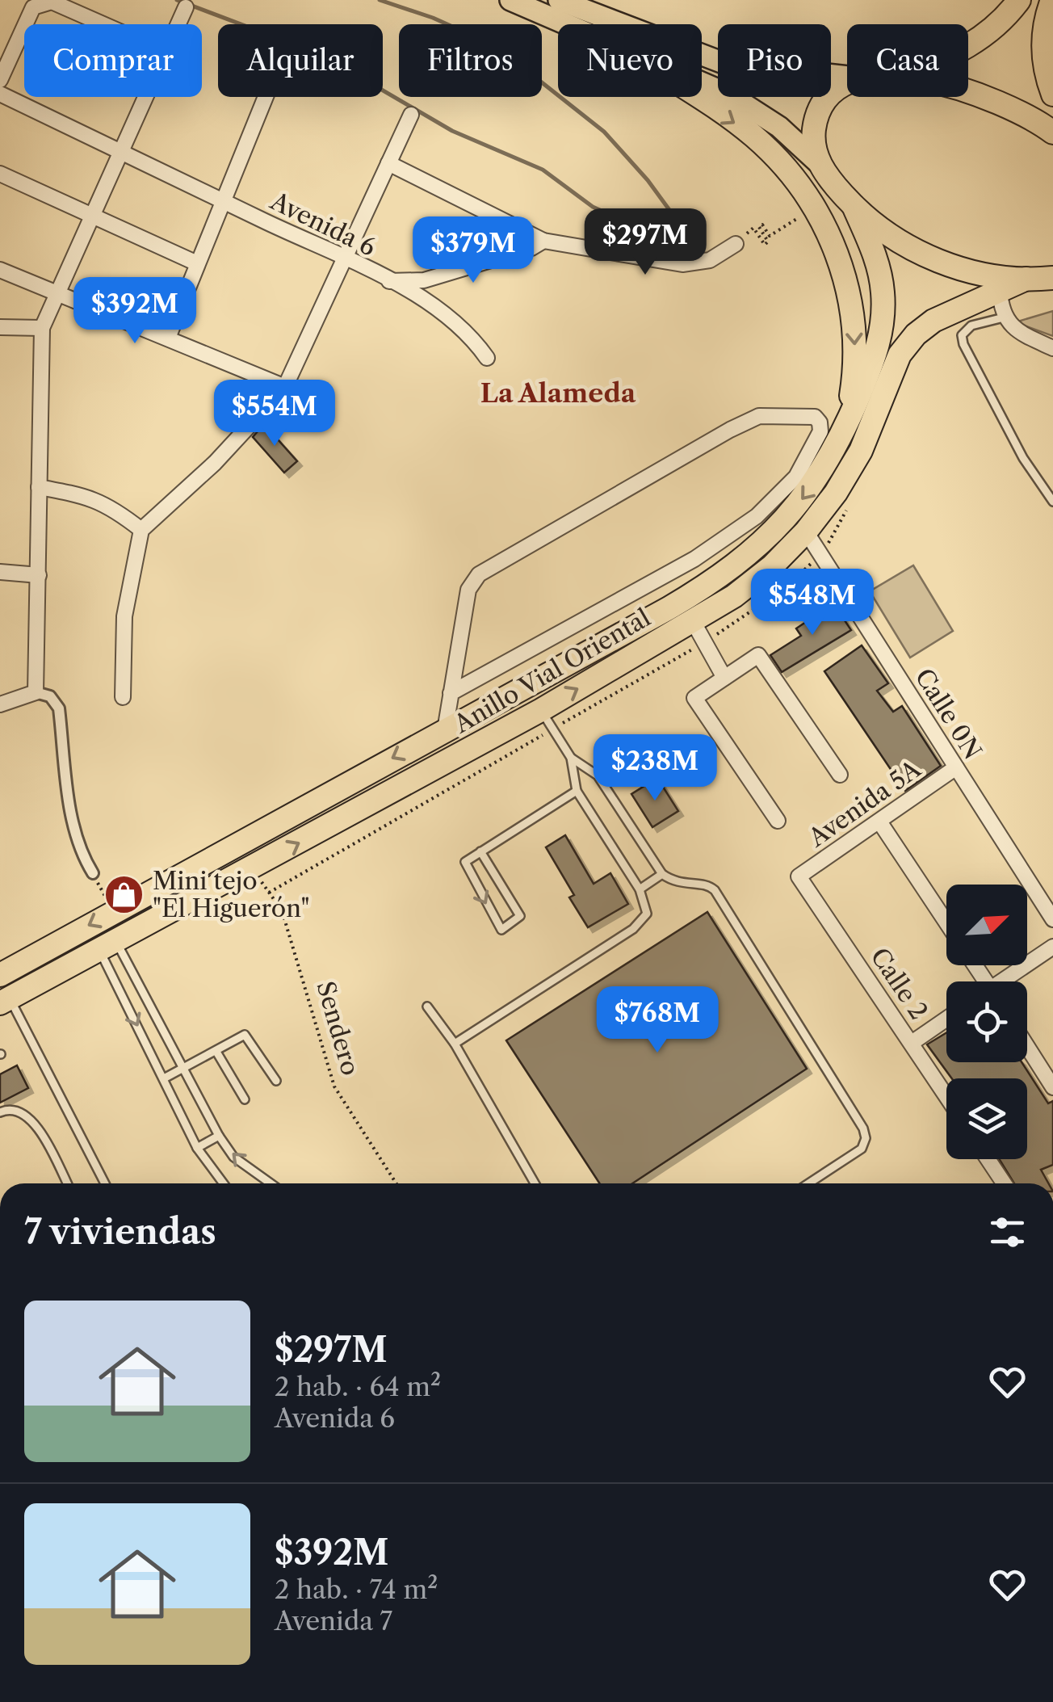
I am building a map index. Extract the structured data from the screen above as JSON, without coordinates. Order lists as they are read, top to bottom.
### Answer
{
  "streets": {
    "highway": ["Anillo Vial Oriental"],
    "street": [
      "Avenida 6",
      "Calle 0N",
      "Avenida 5A",
      "Calle 2"
    ],
    "path": ["Sendero"]
  },
  "crossings": [
    ["Anillo Vial Oriental", "Calle 0N"],
    ["Anillo Vial Oriental", "Sendero"],
    ["Calle 0N", "Avenida 5A"],
    ["Avenida 5A", "Calle 2"]
  ],
  "districts": ["La Alameda"],
  "places": {
    "shop": ["Mini tejo \"El Higuerón\""]
  },
  "north": "top right",
  "page": {
    "chip": [
      "Comprar",
      "Alquilar",
      "Filtros",
      "Nuevo",
      "Piso",
      "Casa"
    ],
    "price": [
      "$297M",
      "$379M",
      "$392M",
      "$554M",
      "$548M",
      "$238M",
      "$768M"
    ],
    "heading": "7 viviendas",
    "list": [
      {
        "name": "$297M",
        "note": "2 hab. · 64 m² · Avenida 6"
      },
      {
        "name": "$392M",
        "note": "2 hab. · 74 m² · Avenida 7"
      }
    ]
  }
}
